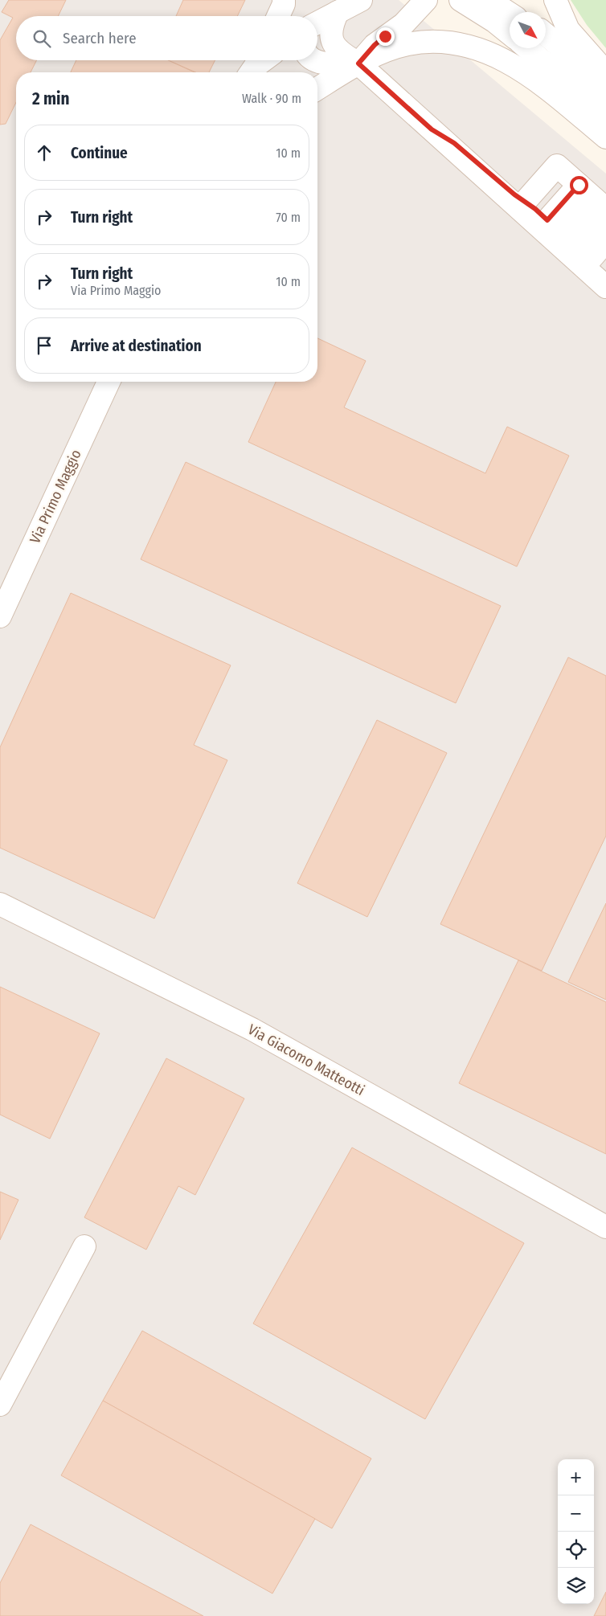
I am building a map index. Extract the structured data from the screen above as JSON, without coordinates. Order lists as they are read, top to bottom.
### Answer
{
  "streets": {
    "street": ["Via Primo Maggio", "Via Giacomo Matteotti"]
  },
  "north": "bottom right",
  "page": {
    "search": "Search here",
    "heading": ["2 min", "Walk · 90 m"],
    "list": [
      ["Continue", "10 m"],
      ["Turn right", "70 m"],
      ["Turn right", "Via Primo Maggio", "10 m"],
      "Arrive at destination"
    ],
    "map_buttons": ["+", "−"]
  }
}
